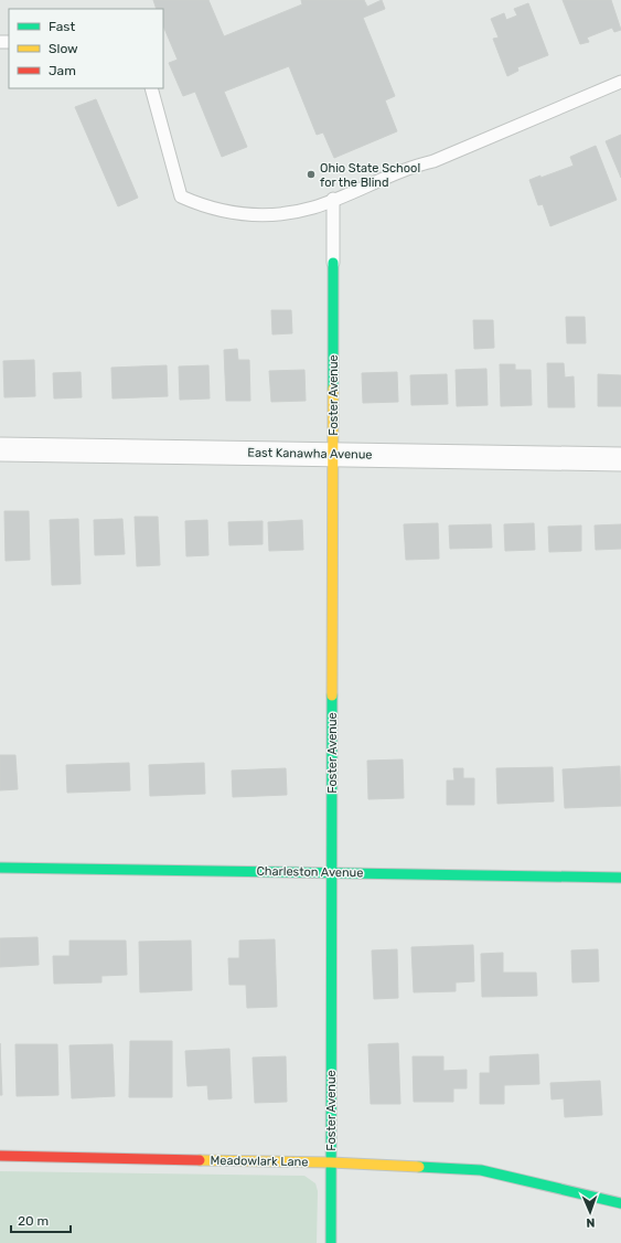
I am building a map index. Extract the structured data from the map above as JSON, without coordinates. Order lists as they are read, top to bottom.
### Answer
{
  "streets": {
    "street": [
      "Foster Avenue",
      "East Kanawha Avenue",
      "Charleston Avenue",
      "Meadowlark Lane"
    ]
  },
  "crossings": [
    ["Foster Avenue", "East Kanawha Avenue"],
    ["Foster Avenue", "Charleston Avenue"],
    ["Foster Avenue", "Meadowlark Lane"]
  ],
  "places": ["Ohio State School for the Blind"],
  "legend": ["Fast", "Slow", "Jam"],
  "scale_bar": "20 m",
  "north": "bottom"
}
